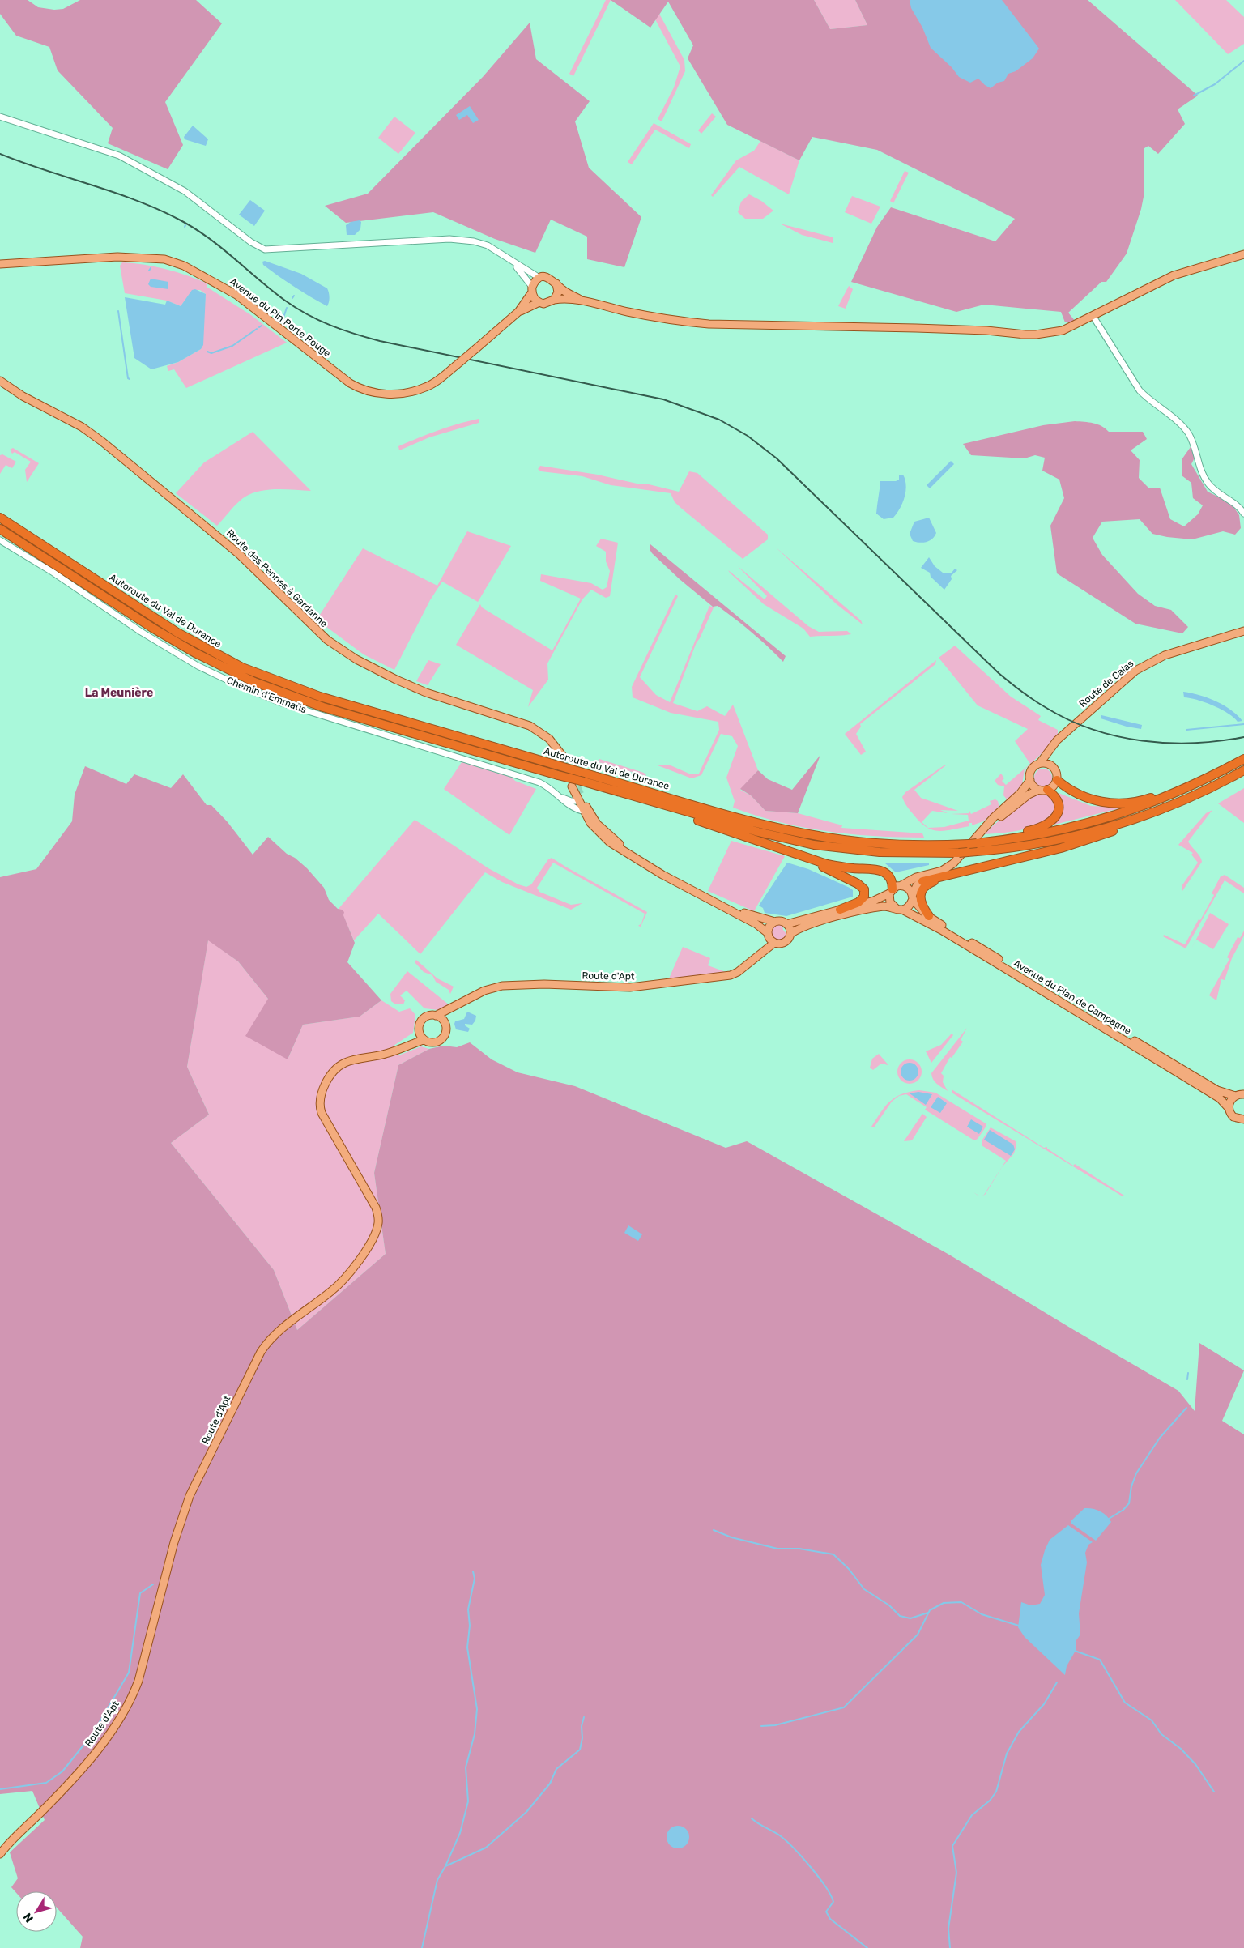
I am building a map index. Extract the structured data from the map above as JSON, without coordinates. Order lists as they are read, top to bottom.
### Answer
{
  "streets": {
    "highway": ["Autoroute du Val de Durance"],
    "main road": [
      "Avenue du Pin Porte Rouge",
      "Route des Pennes à Gardanne",
      "Route de Calas",
      "Route d'Apt",
      "Avenue du Plan de Campagne"
    ],
    "street": ["Chemin d'Emmaüs"]
  },
  "districts": ["La Meunière"],
  "north": "bottom left"
}
